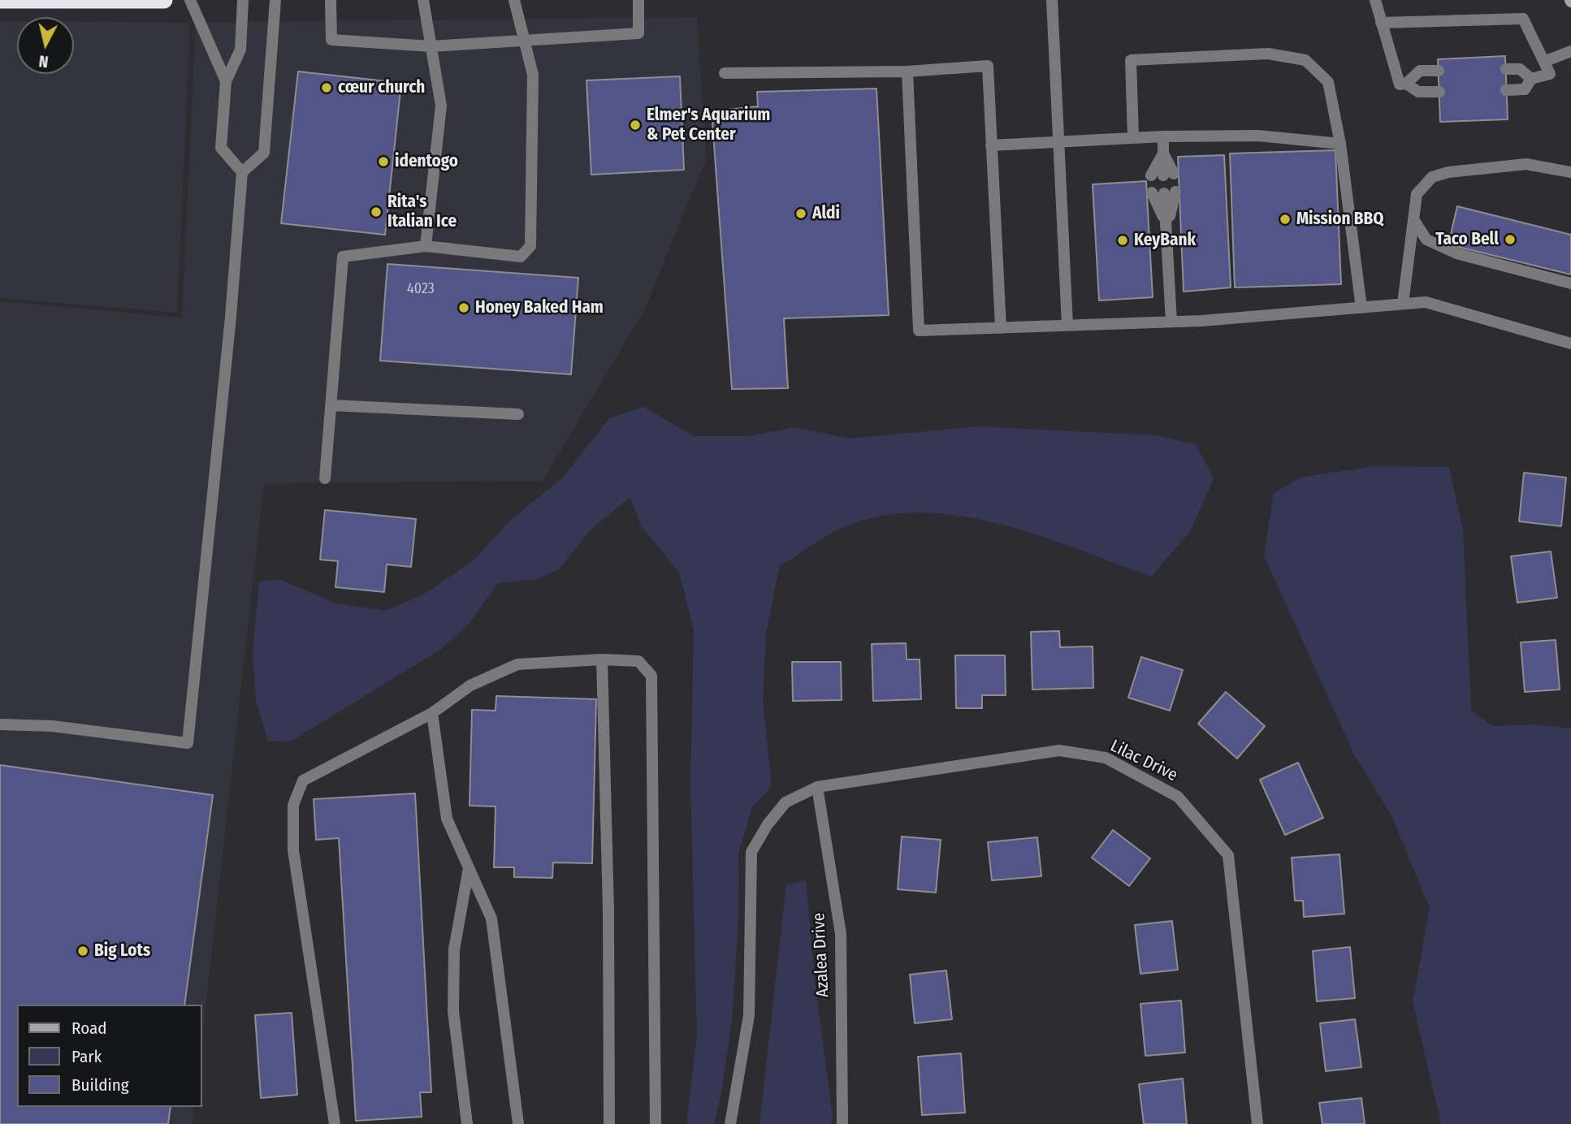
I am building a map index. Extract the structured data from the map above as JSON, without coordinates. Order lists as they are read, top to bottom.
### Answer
{
  "streets": {
    "street": ["Lilac Drive", "Azalea Drive"]
  },
  "crossings": [
    ["Lilac Drive", "Azalea Drive"]
  ],
  "places": [
    "cœur church",
    "Elmer's Aquarium & Pet Center",
    "identogo",
    "Rita's Italian Ice",
    "Aldi",
    "Mission BBQ",
    "Taco Bell",
    "KeyBank",
    "Honey Baked Ham",
    "Big Lots"
  ],
  "house_numbers": ["4023"],
  "legend": ["Road", "Park", "Building"],
  "north": "bottom"
}
